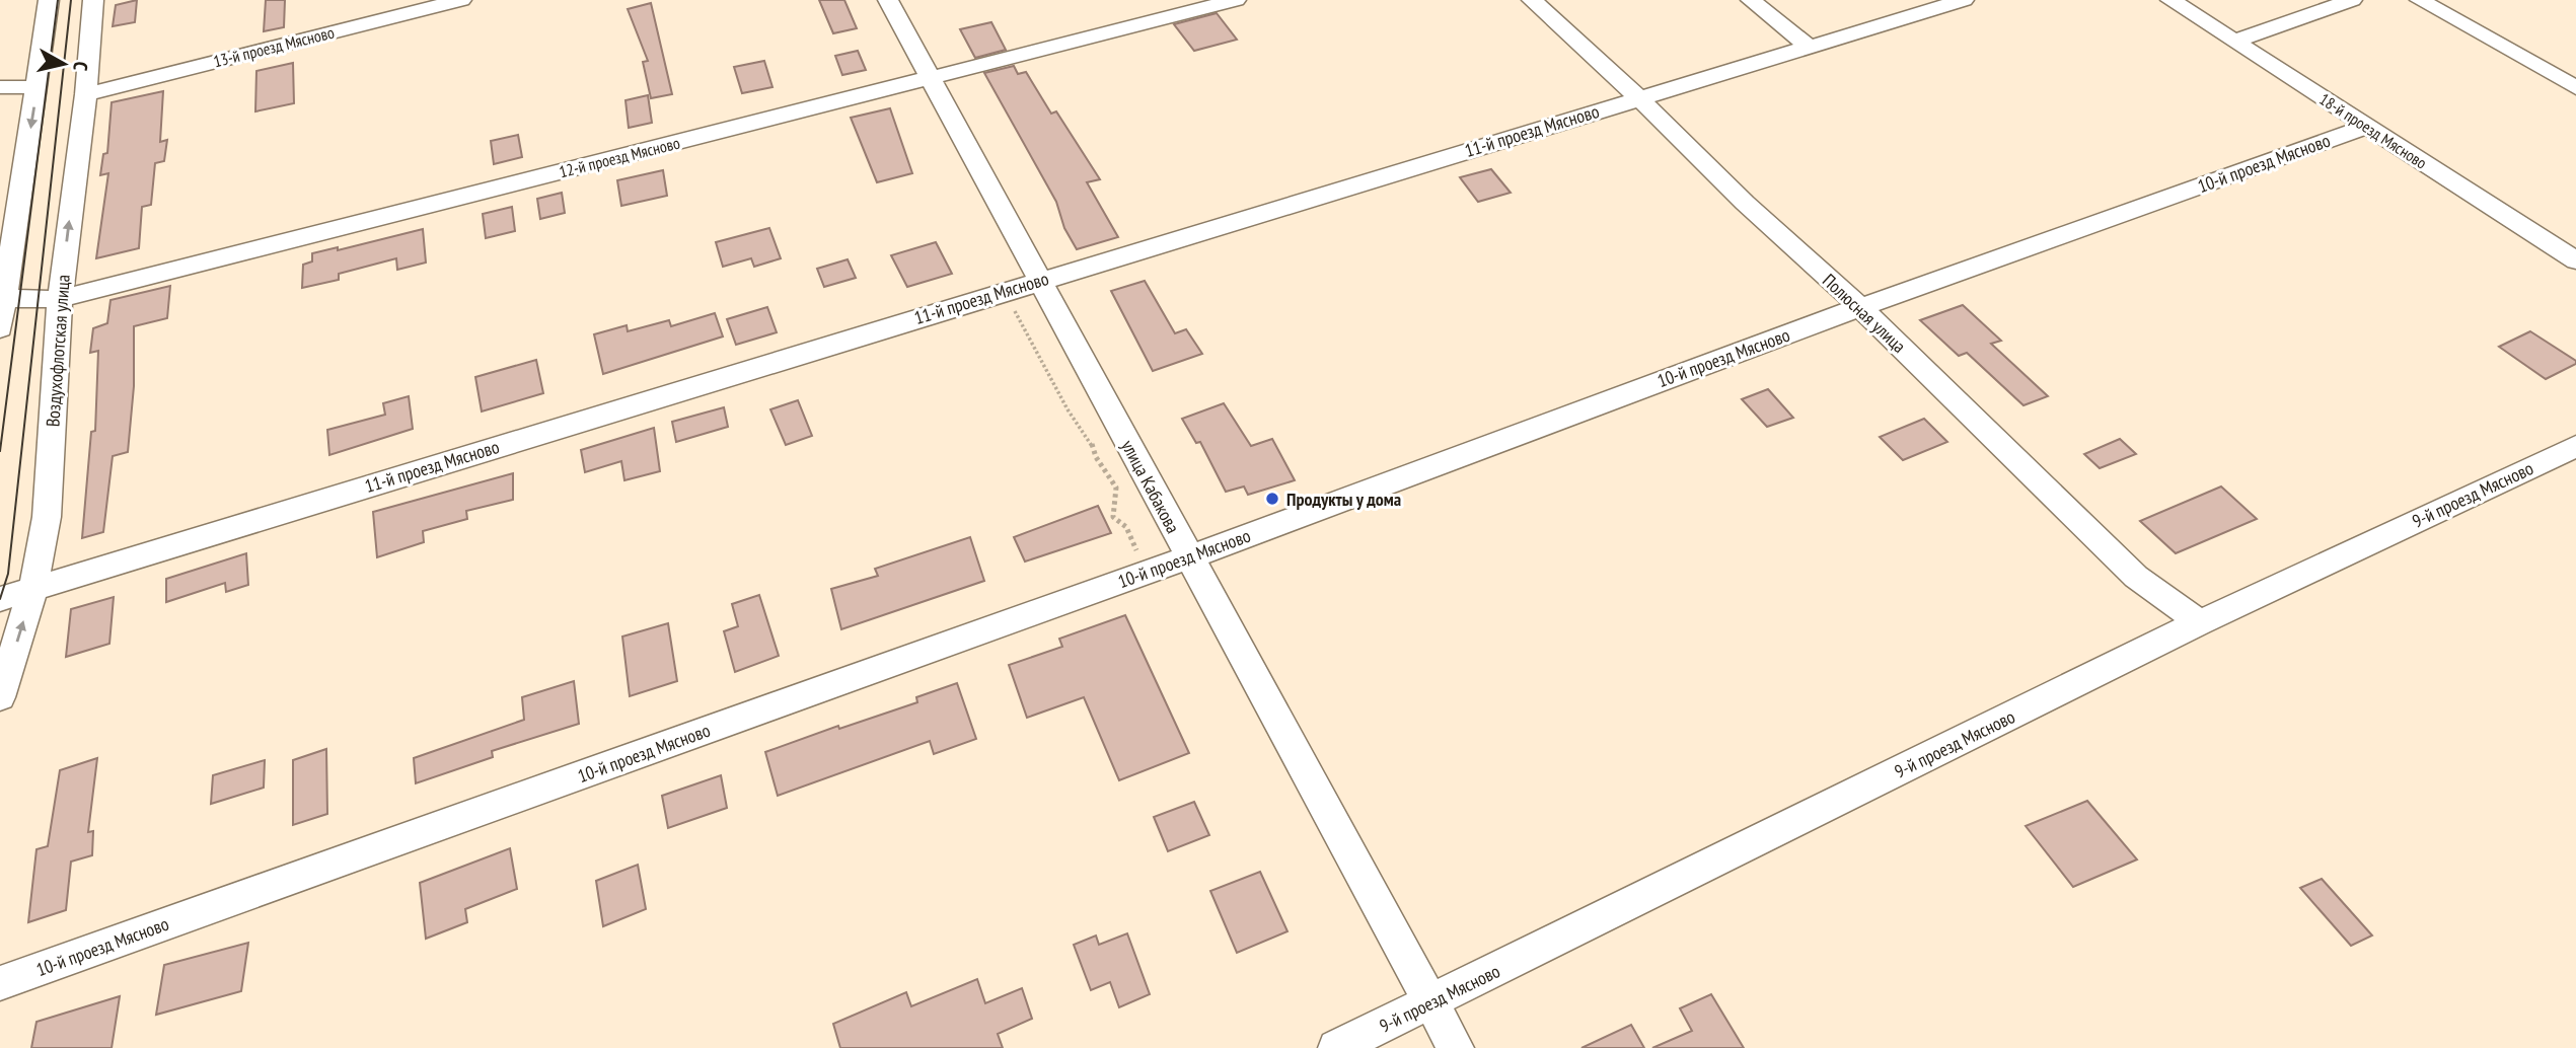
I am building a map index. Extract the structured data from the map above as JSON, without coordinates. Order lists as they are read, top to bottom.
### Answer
{
  "streets": {
    "street": [
      "13-й проезд Мясново",
      "11-й проезд Мясново",
      "18-й проезд Мясново",
      "12-й проезд Мясново",
      "10-й проезд Мясново",
      "Полюсная улица",
      "Воздухофлотская улица",
      "улица Кабакова",
      "9-й проезд Мясново"
    ]
  },
  "crossings": [
    ["13-й проезд Мясново", "Воздухофлотская улица"],
    ["11-й проезд Мясново", "Полюсная улица"],
    ["11-й проезд Мясново", "Воздухофлотская улица"],
    ["11-й проезд Мясново", "улица Кабакова"],
    ["18-й проезд Мясново", "10-й проезд Мясново"],
    ["12-й проезд Мясново", "Воздухофлотская улица"],
    ["12-й проезд Мясново", "улица Кабакова"],
    ["10-й проезд Мясново", "Полюсная улица"],
    ["10-й проезд Мясново", "улица Кабакова"],
    ["Полюсная улица", "9-й проезд Мясново"],
    ["улица Кабакова", "9-й проезд Мясново"]
  ],
  "places": ["Продукты у дома"],
  "north": "right"
}
